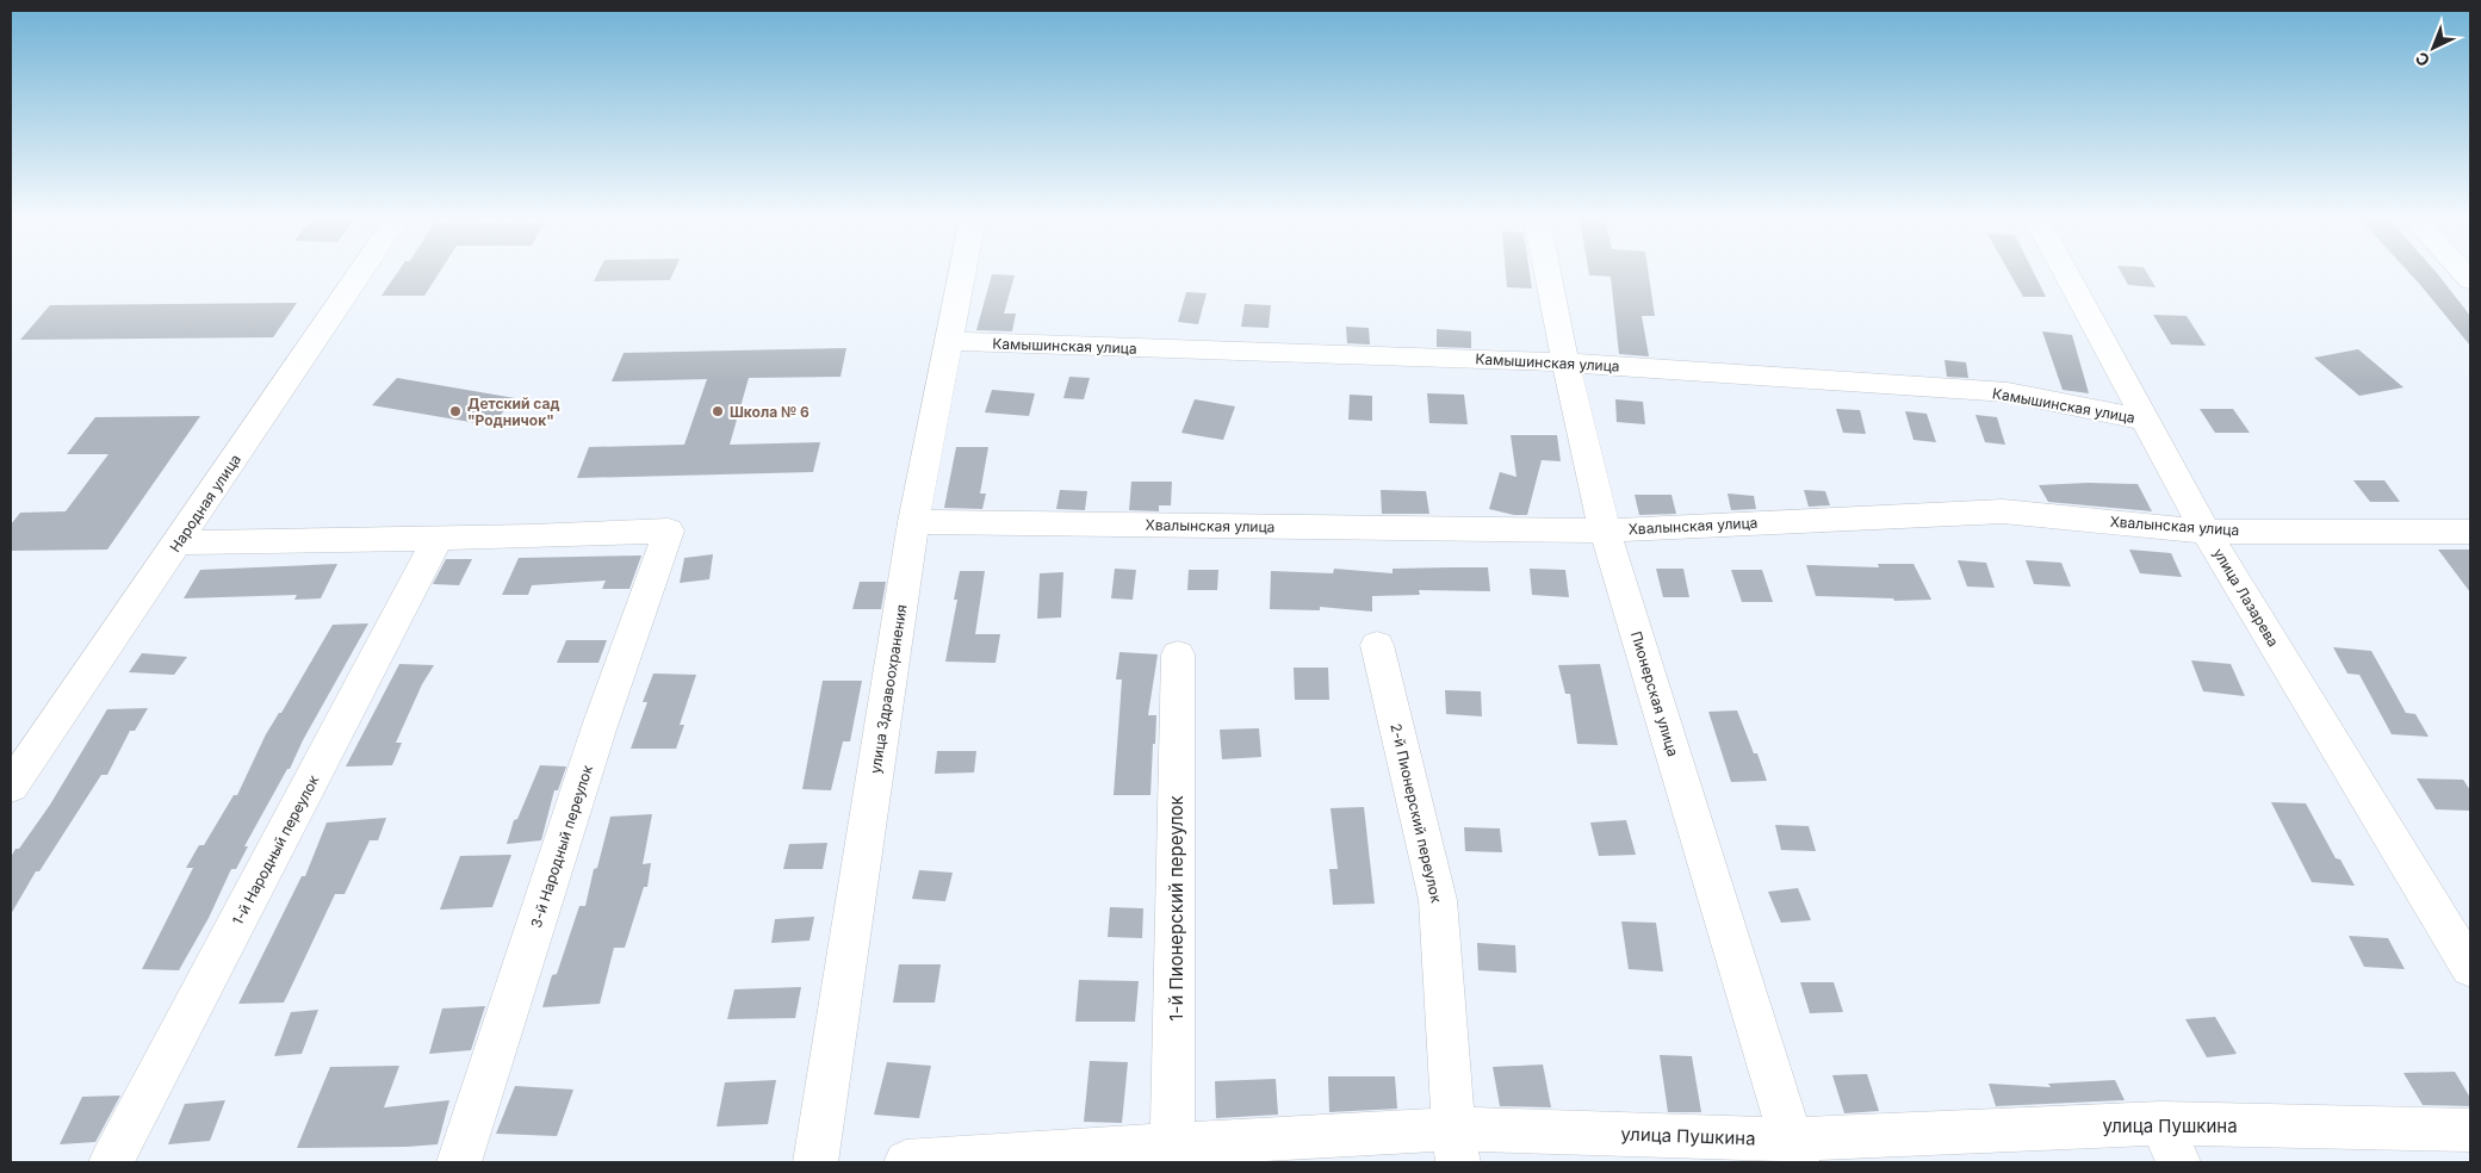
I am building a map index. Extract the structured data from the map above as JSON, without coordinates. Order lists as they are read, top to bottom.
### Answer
{
  "streets": {
    "street": [
      "Камышинская улица",
      "Народная улица",
      "Хвалынская улица",
      "улица Лазарева",
      "улица Здравоохранения",
      "Пионерская улица",
      "2-й Пионерский переулок",
      "3-й Народный переулок",
      "1-й Народный переулок",
      "1-й Пионерский переулок",
      "улица Пушкина"
    ]
  },
  "crossings": [
    ["Камышинская улица", "улица Лазарева"],
    ["Камышинская улица", "улица Здравоохранения"],
    ["Камышинская улица", "Пионерская улица"],
    ["Хвалынская улица", "улица Лазарева"],
    ["Хвалынская улица", "улица Здравоохранения"],
    ["Хвалынская улица", "Пионерская улица"],
    ["Пионерская улица", "улица Пушкина"],
    ["2-й Пионерский переулок", "улица Пушкина"],
    ["3-й Народный переулок", "1-й Народный переулок"],
    ["1-й Пионерский переулок", "улица Пушкина"]
  ],
  "places": ["Детский сад \"Родничок\"", "Школа № 6"],
  "north": "bottom left"
}
